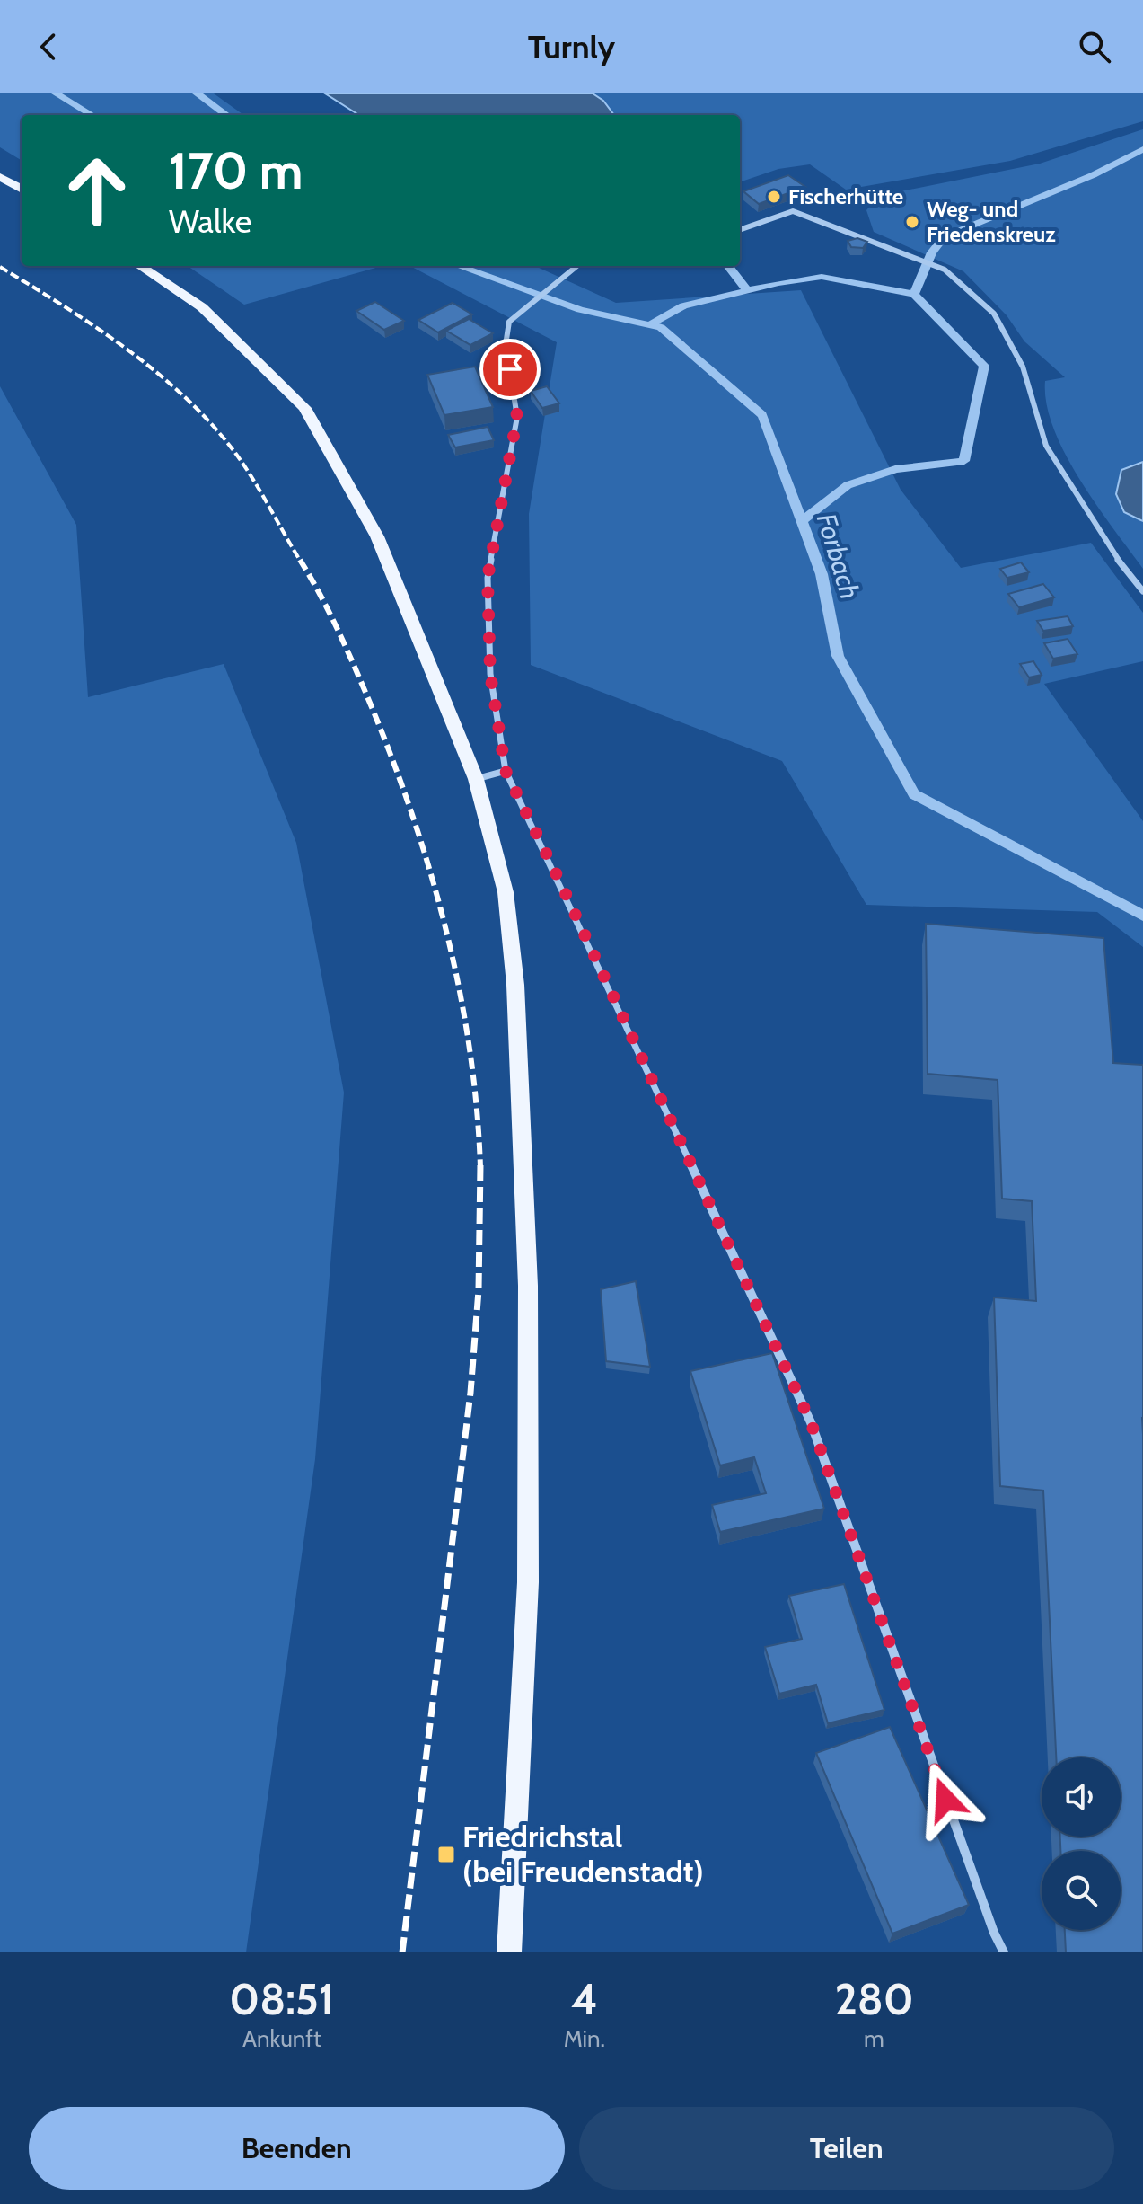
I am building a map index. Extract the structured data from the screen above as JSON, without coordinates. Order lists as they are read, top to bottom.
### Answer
{
  "water": ["Forbach"],
  "places": {
    "other": ["Fischerhütte", "Weg- und Friedenskreuz"],
    "transit": ["Friedrichstal (bei Freudenstadt)"]
  },
  "page": {
    "header": "Turnly",
    "turn": ["170 m", "Walke"],
    "eta": [
      "08:51",
      "Ankunft",
      "4",
      "Min.",
      "280",
      "m"
    ],
    "buttons": ["Beenden", "Teilen"]
  }
}
